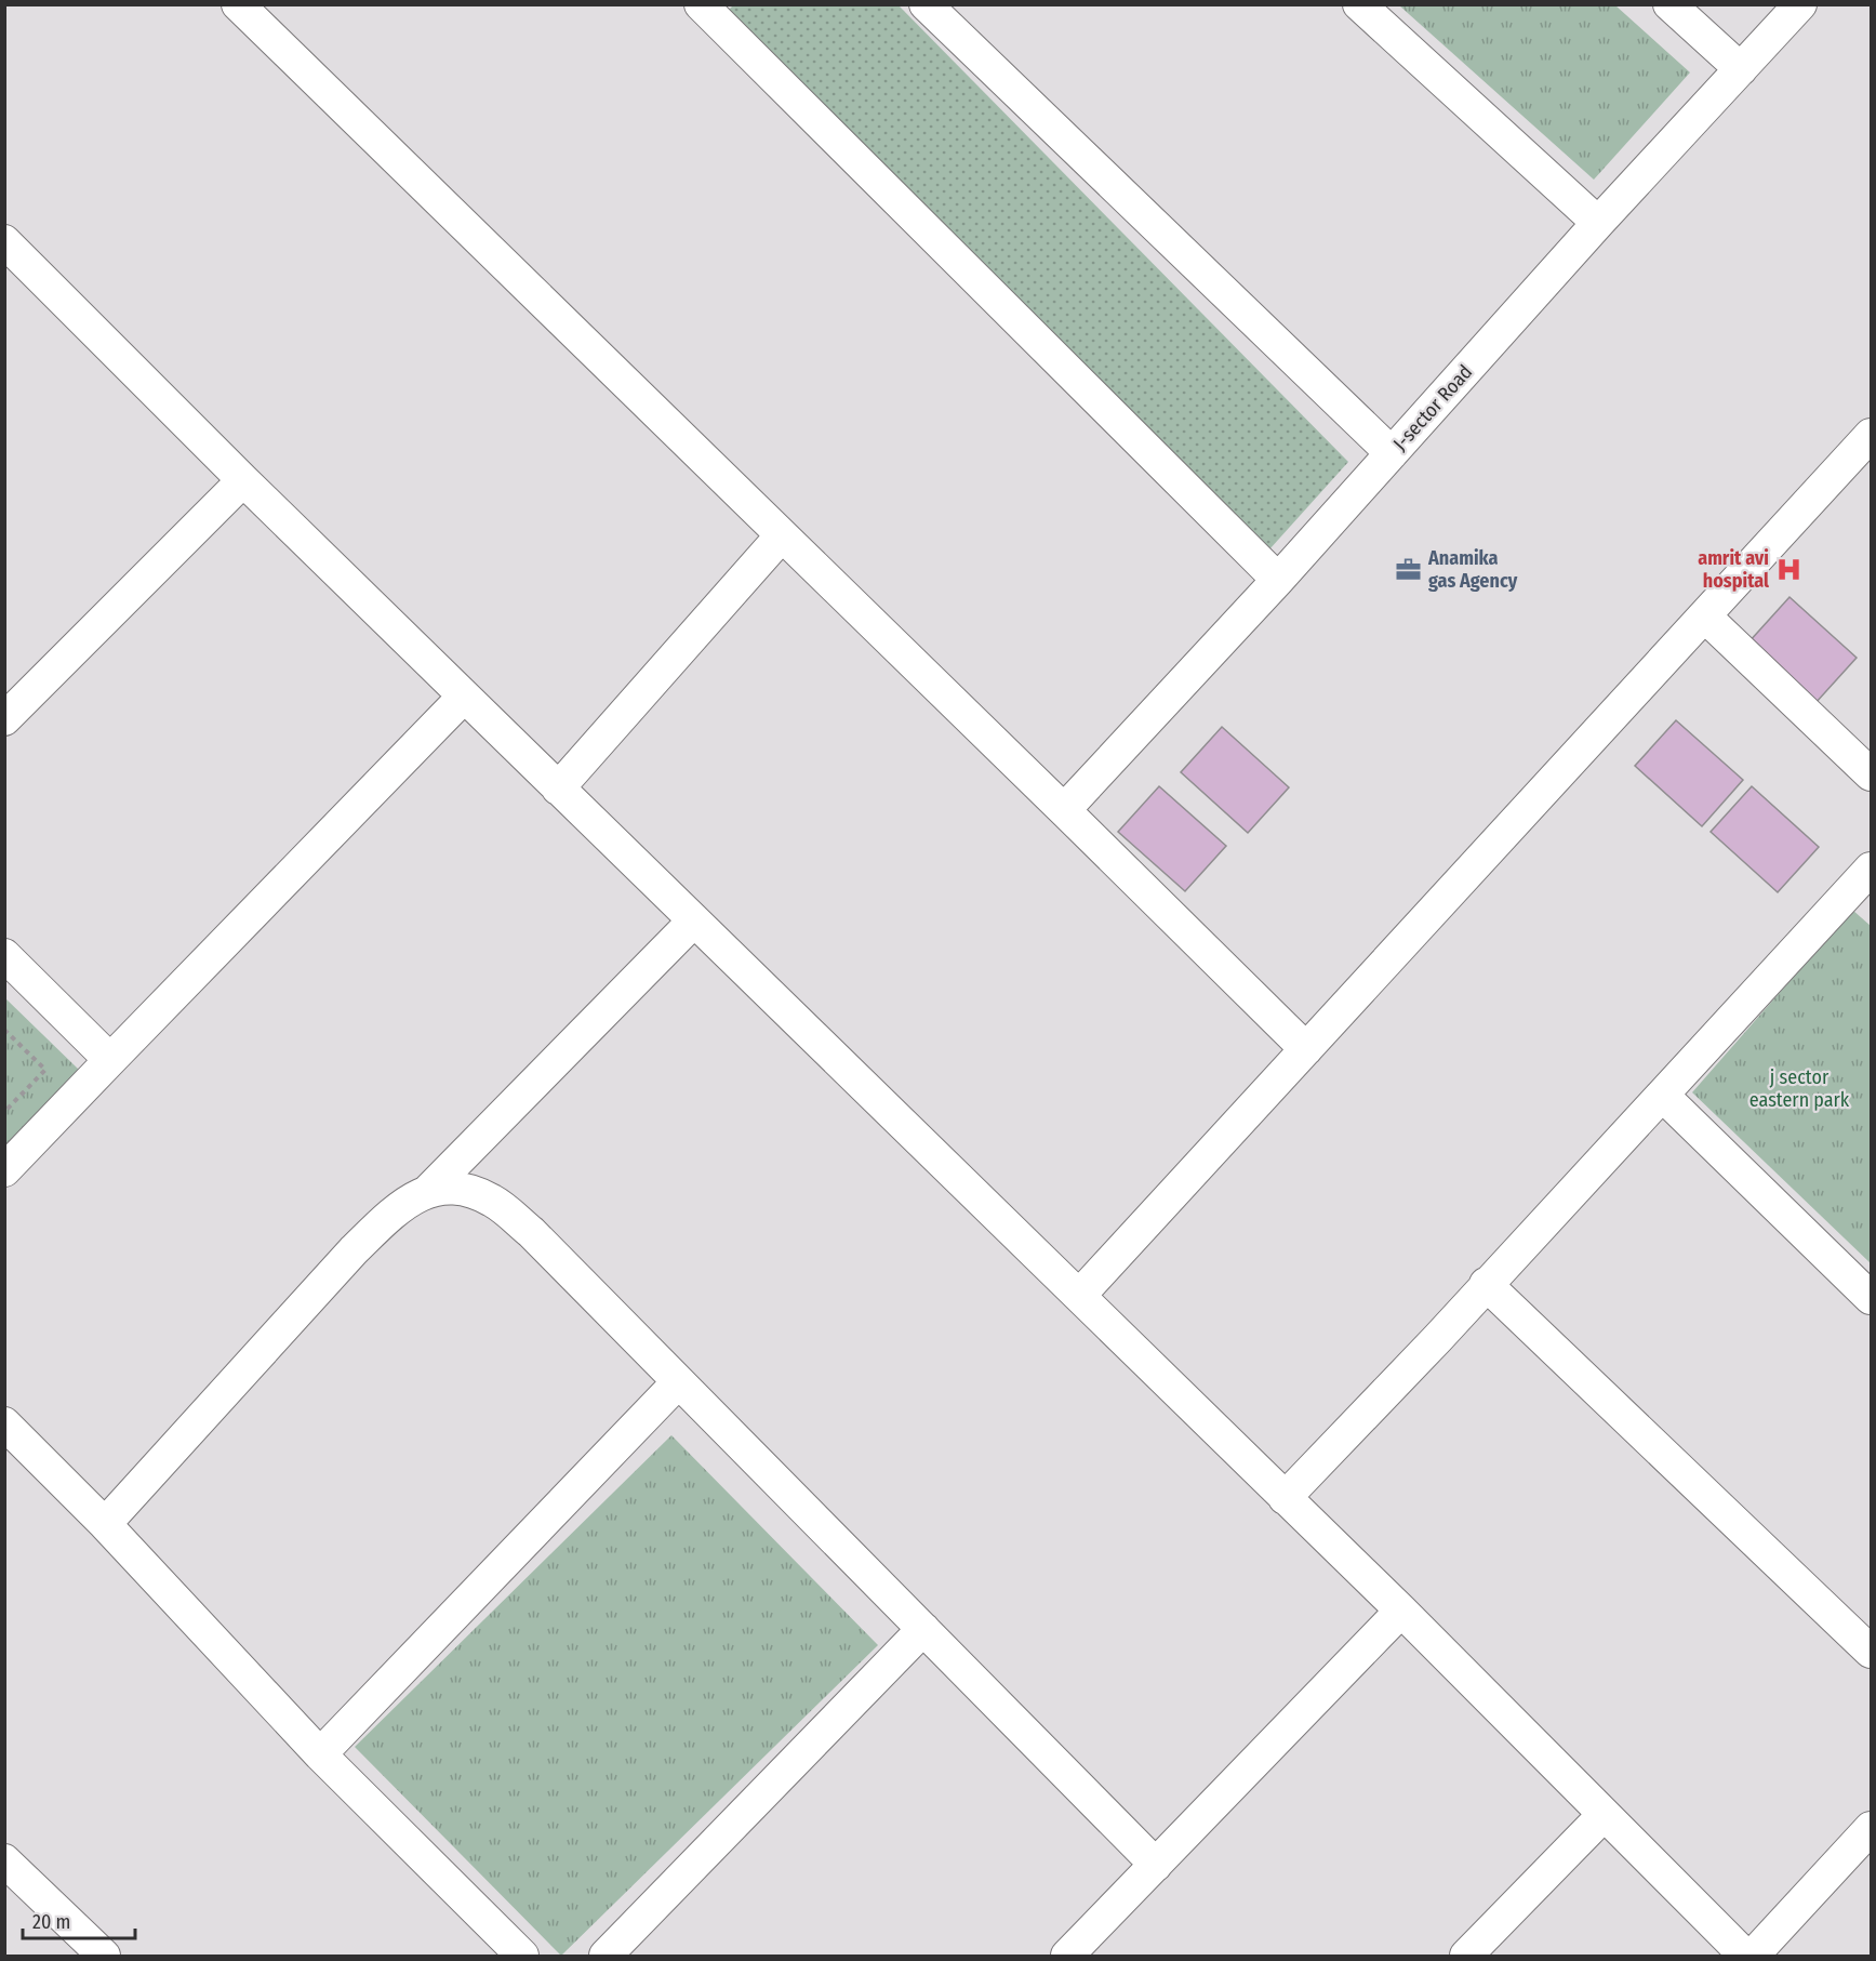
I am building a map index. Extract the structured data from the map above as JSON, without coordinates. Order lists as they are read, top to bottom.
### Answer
{
  "streets": {
    "street": ["J-sector Road"]
  },
  "parks": ["j sector eastern park"],
  "places": {
    "office": ["Anamika gas Agency"],
    "hospital": ["amrit avi hospital"]
  },
  "scale_bar": "20 m"
}
